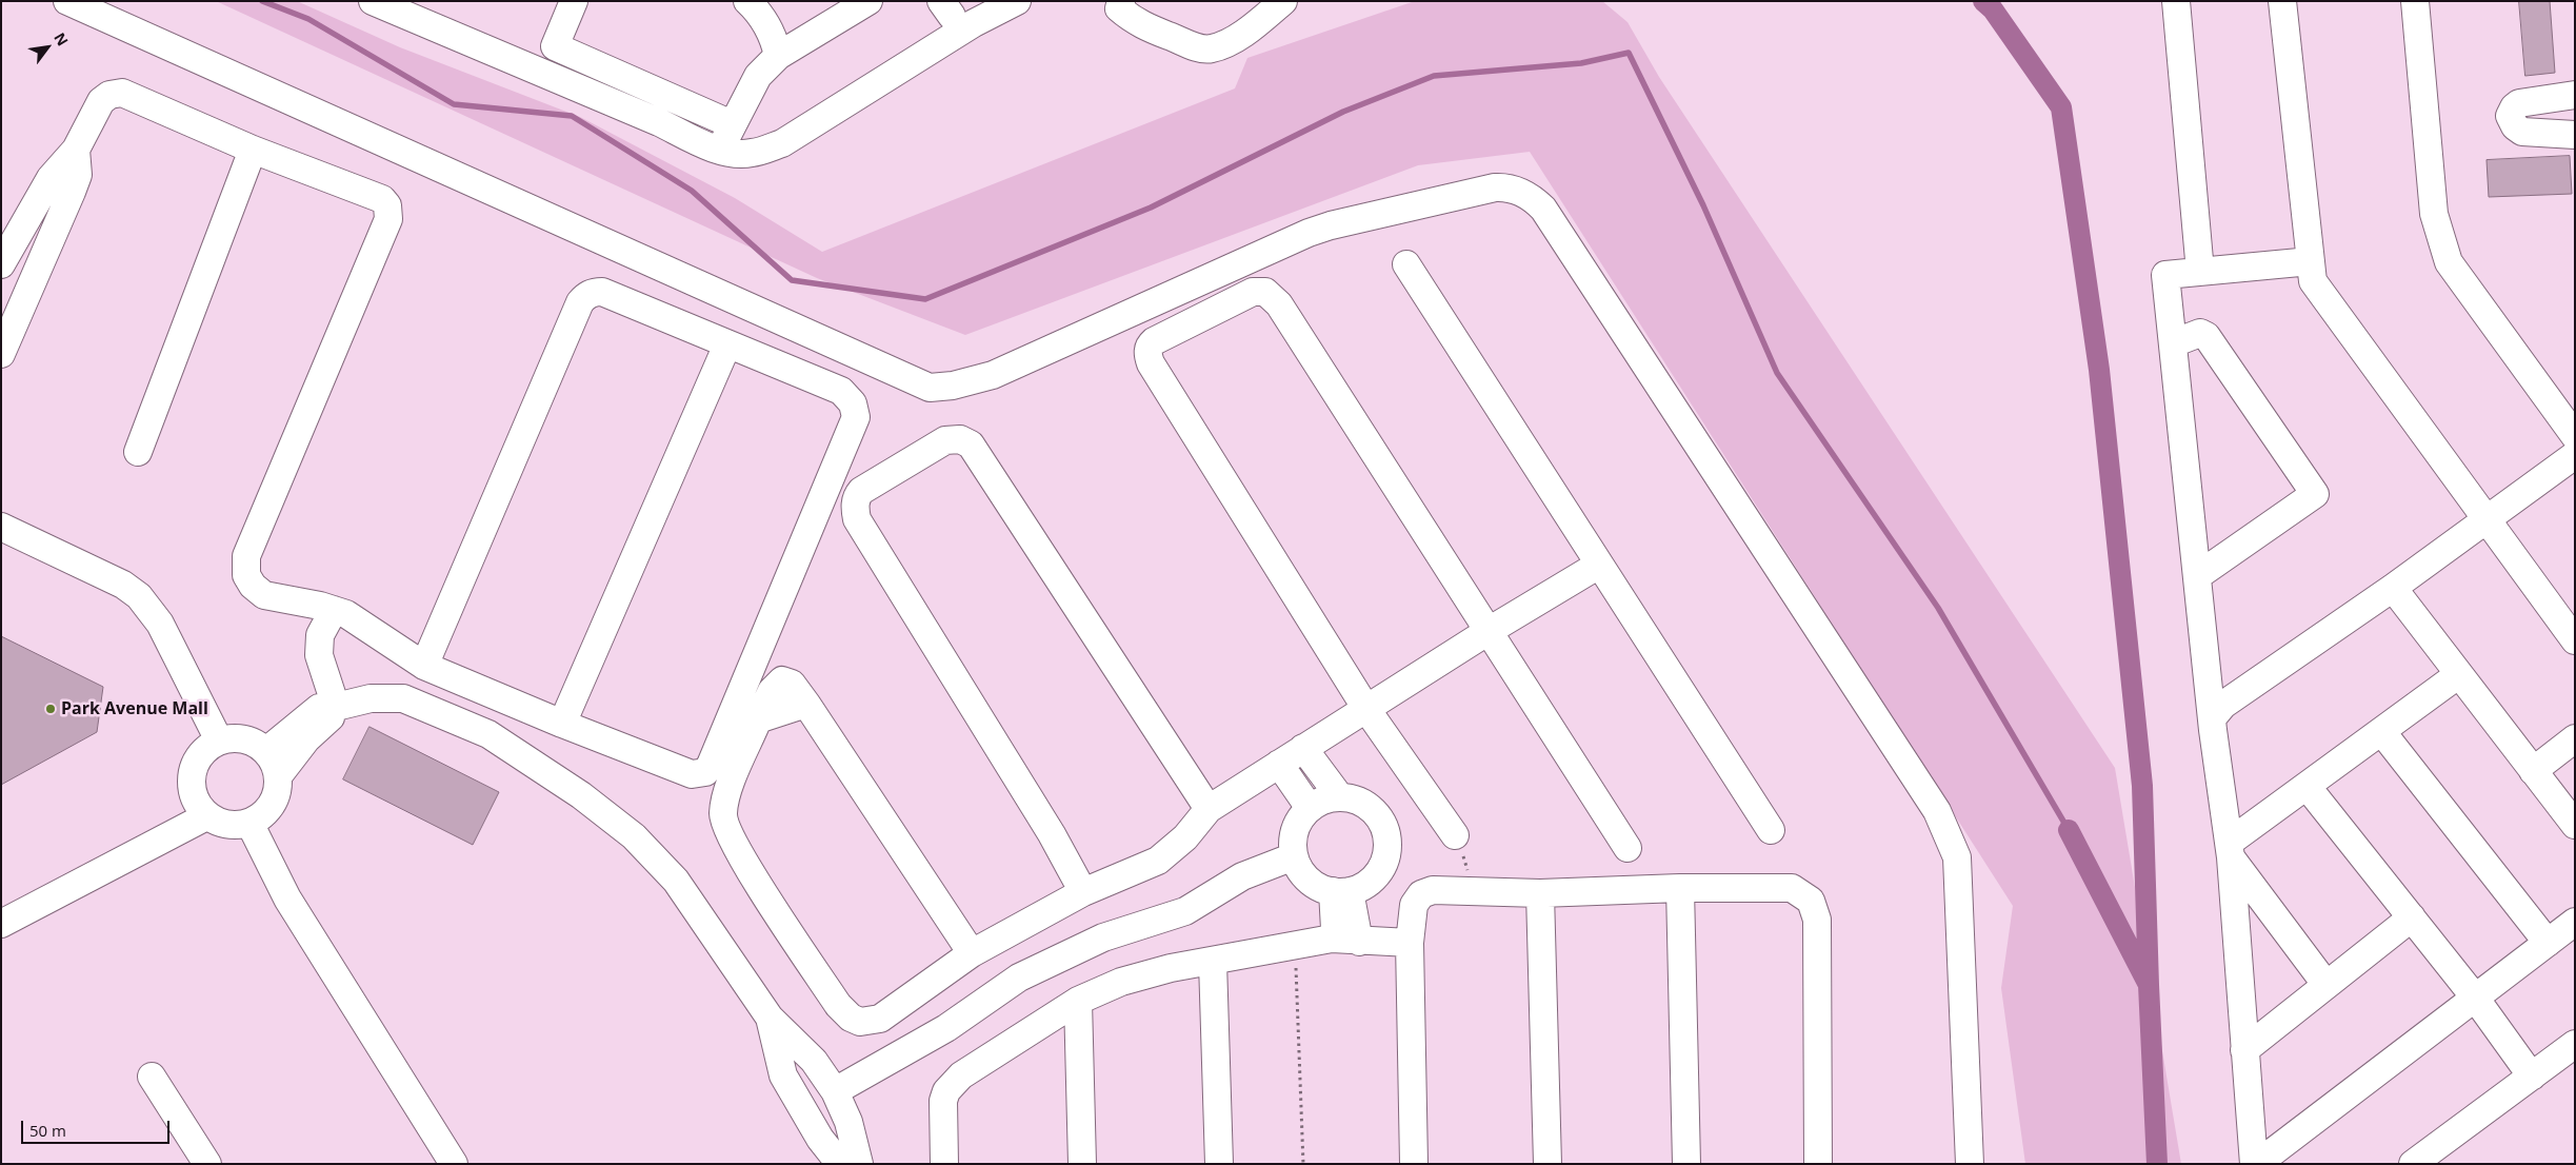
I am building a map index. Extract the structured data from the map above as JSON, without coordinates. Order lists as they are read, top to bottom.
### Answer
{
  "places": ["Park Avenue Mall"],
  "scale_bar": "50 m",
  "north": "top right"
}
